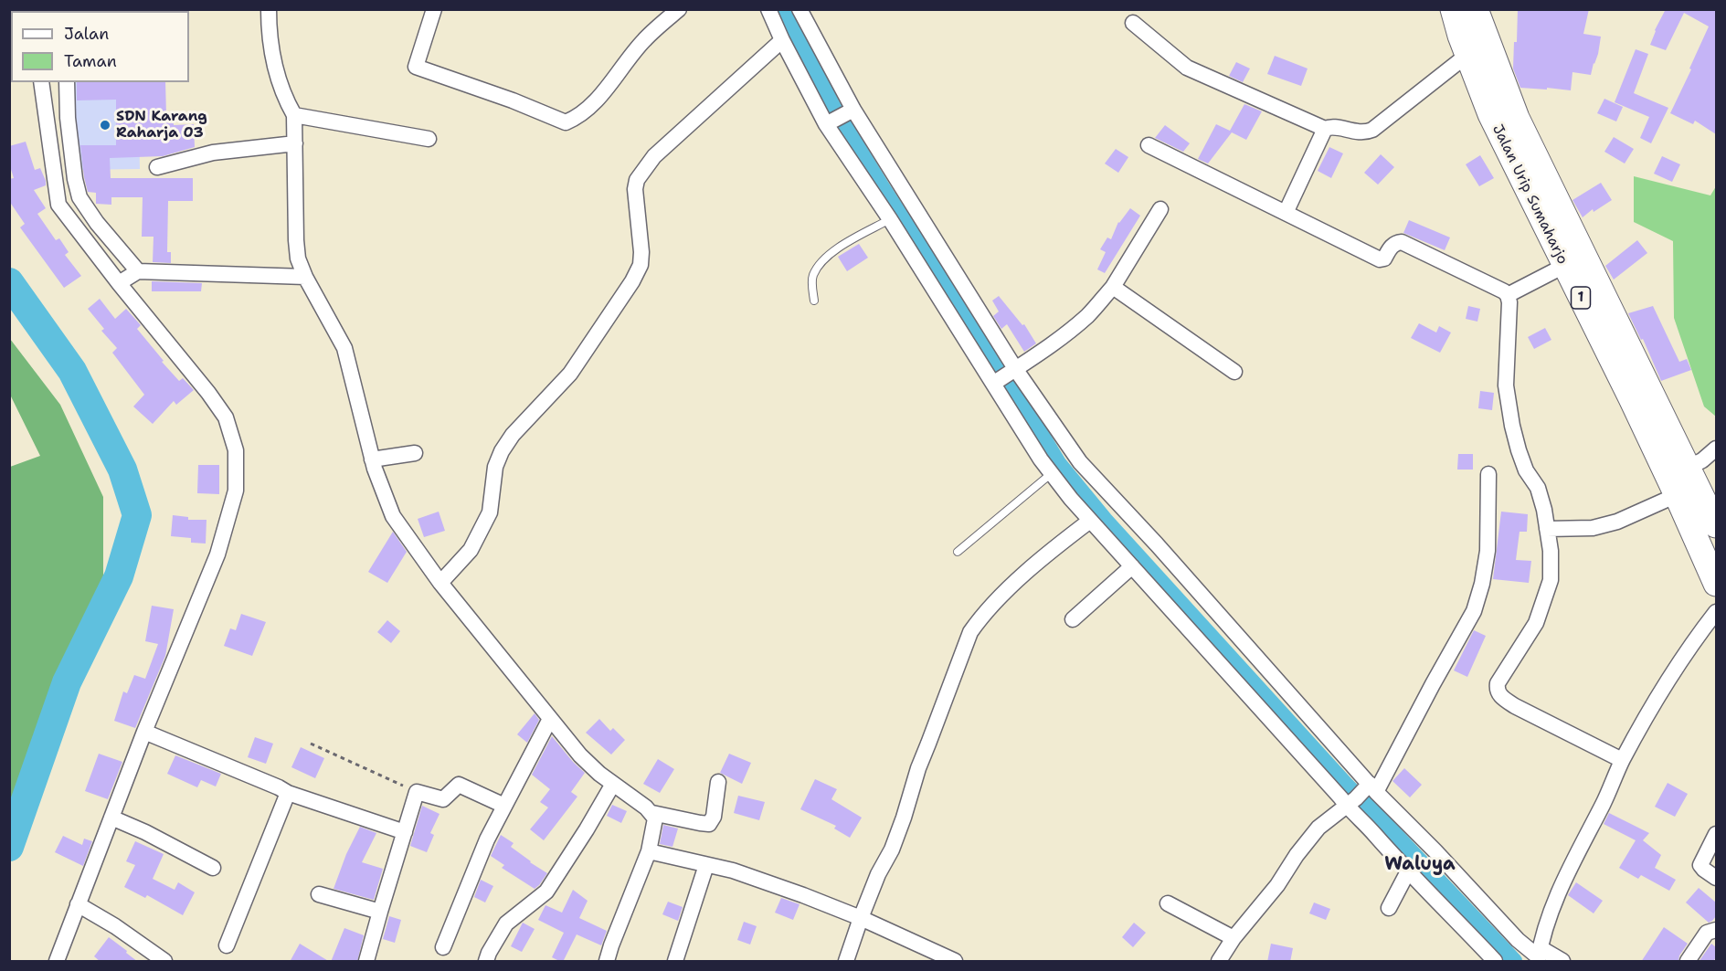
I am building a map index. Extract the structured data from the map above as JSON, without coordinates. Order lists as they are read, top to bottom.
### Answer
{
  "streets": {
    "highway": ["Jalan Urip Sumaharjo", "1"]
  },
  "districts": ["Waluya"],
  "places": ["SDN Karang Raharja 03"],
  "legend": ["Jalan", "Taman"]
}
